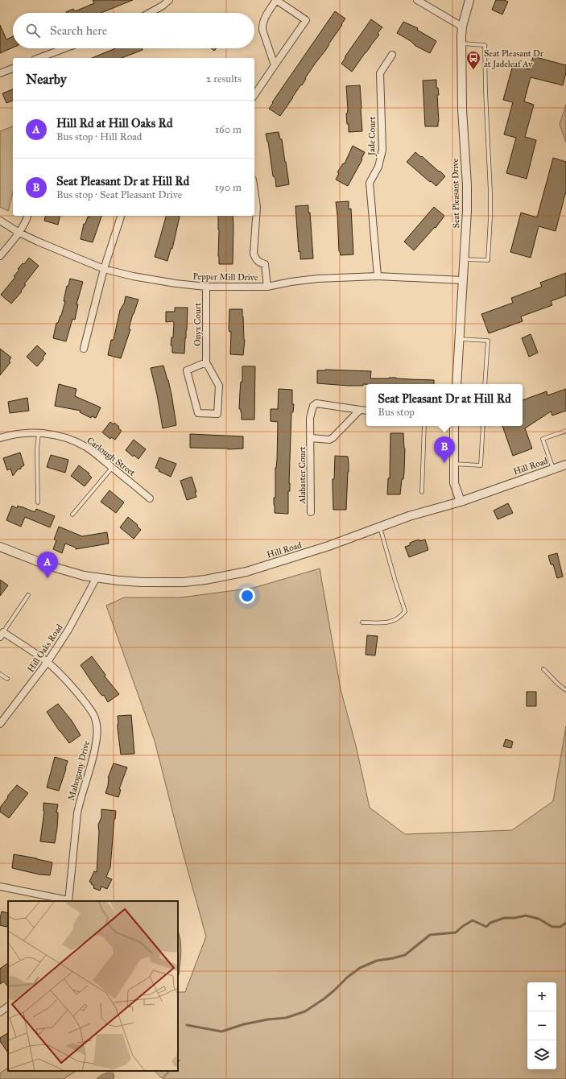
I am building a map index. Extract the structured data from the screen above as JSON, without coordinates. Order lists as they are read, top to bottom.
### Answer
{
  "streets": {
    "street": [
      "Jade Court",
      "Seat Pleasant Drive",
      "Pepper Mill Drive",
      "Onyx Court",
      "Carlough Street",
      "Hill Road",
      "Alabaster Court",
      "Hill Oaks Road",
      "Mahogany Drive"
    ]
  },
  "crossings": [
    ["Jade Court", "Pepper Mill Drive"],
    ["Seat Pleasant Drive", "Pepper Mill Drive"],
    ["Pepper Mill Drive", "Onyx Court"],
    ["Hill Road", "Hill Oaks Road"],
    ["Hill Oaks Road", "Mahogany Drive"]
  ],
  "places": {
    "bus stop": ["Seat Pleasant Dr at Jadeleaf Av"]
  },
  "page": {
    "search": "Search here",
    "heading": ["Nearby", "2 results"],
    "list": [
      {
        "mark": "A",
        "name": "Hill Rd at Hill Oaks Rd",
        "note": "Bus stop · Hill Road",
        "value": "160 m"
      },
      {
        "mark": "B",
        "name": "Seat Pleasant Dr at Hill Rd",
        "note": "Bus stop · Seat Pleasant Drive",
        "value": "190 m"
      }
    ],
    "popup": ["Seat Pleasant Dr at Hill Rd", "Bus stop"],
    "pins": ["B", "A"],
    "map_buttons": ["+", "−"]
  }
}
